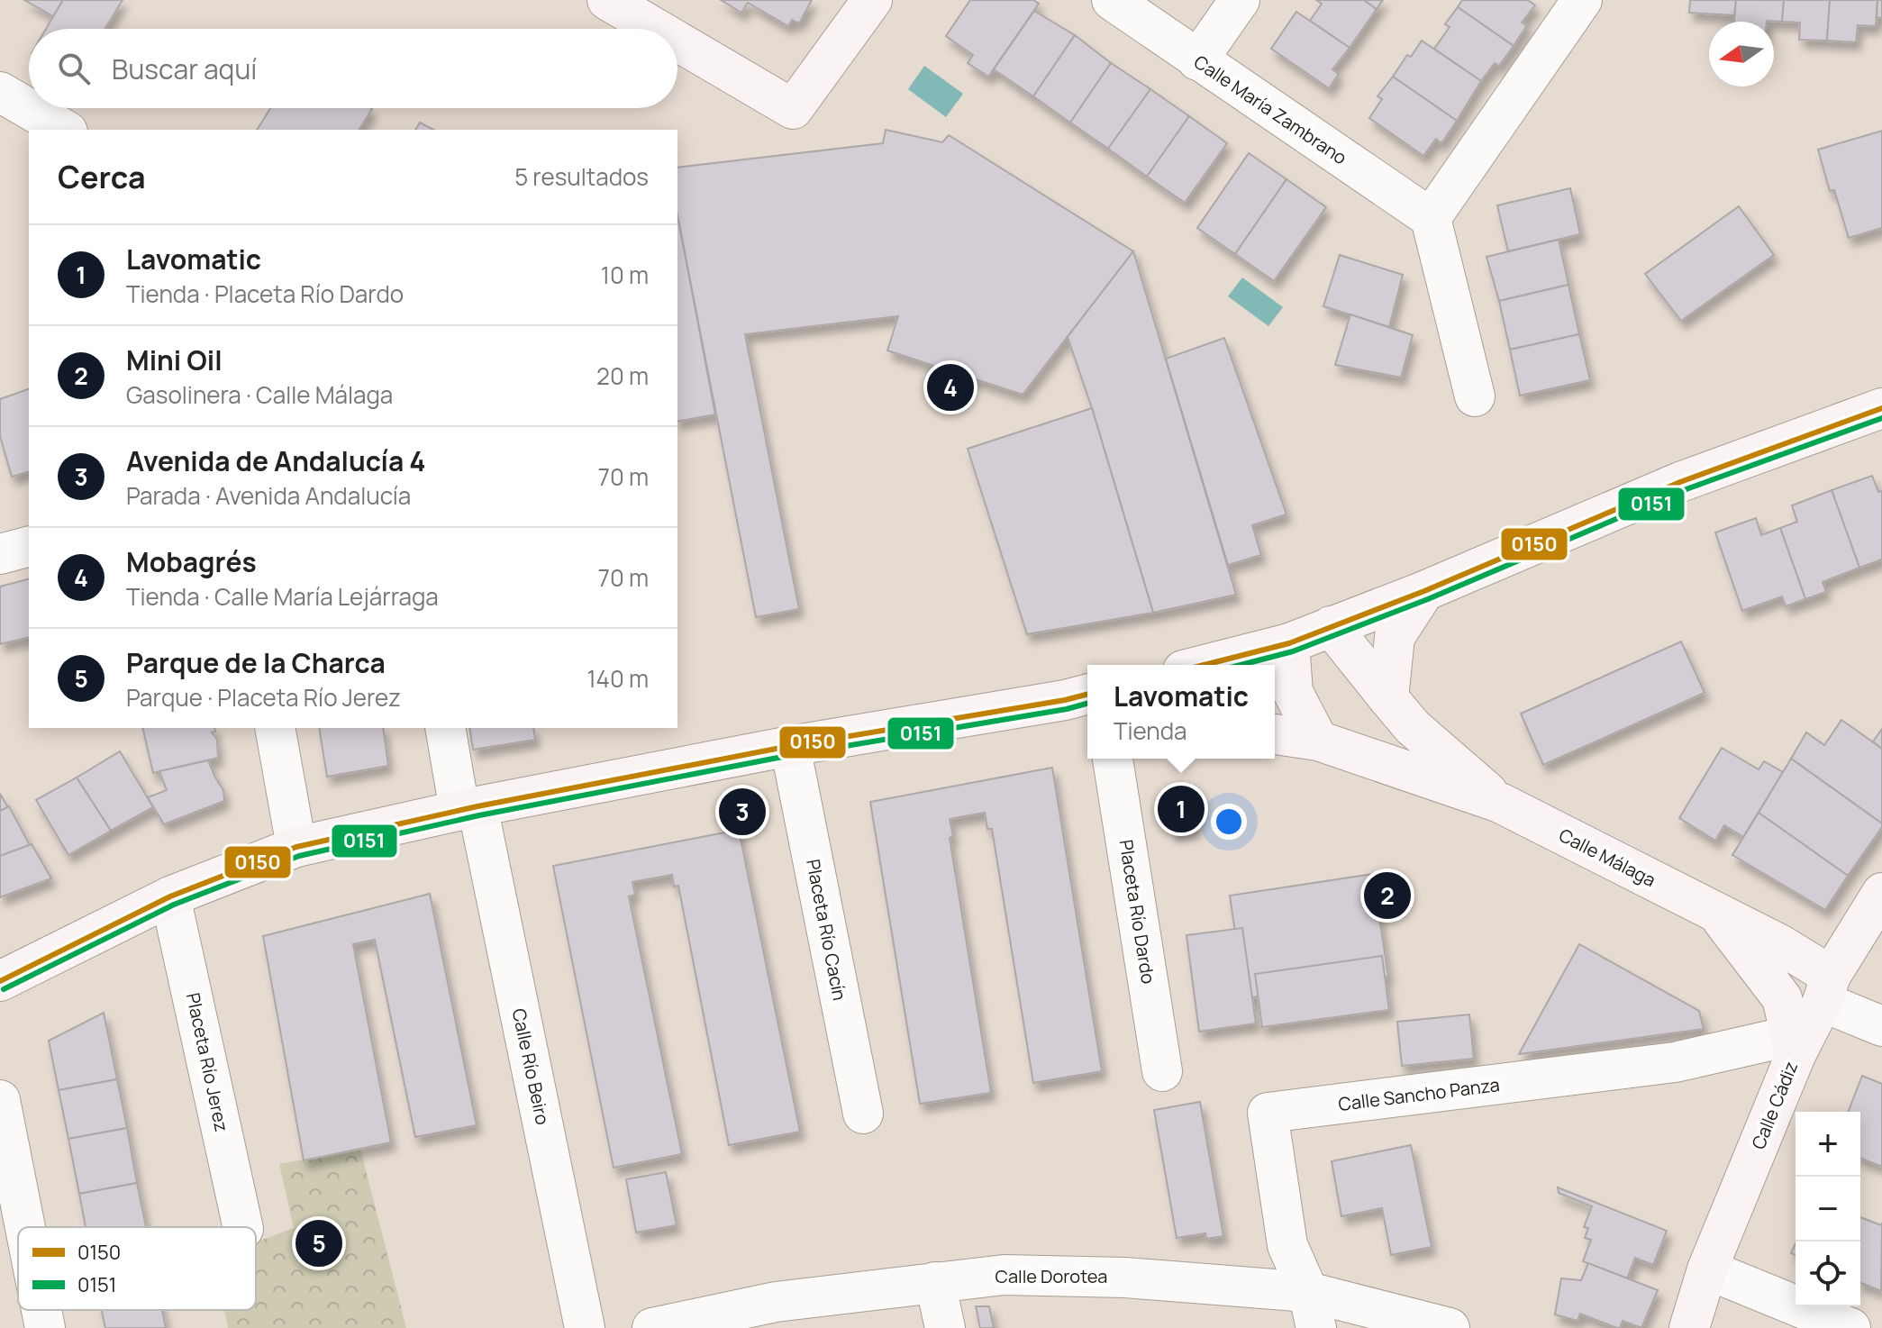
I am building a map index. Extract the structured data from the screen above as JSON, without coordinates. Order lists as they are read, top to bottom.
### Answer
{
  "streets": {
    "street": [
      "Calle María Zambrano",
      "Calle Málaga",
      "Placeta Río Dardo",
      "Placeta Río Cacín",
      "Placeta Río Jerez",
      "Calle Río Beiro",
      "Calle Sancho Panza",
      "Calle Cádiz",
      "Calle Dorotea"
    ]
  },
  "crossings": [
    ["Calle Málaga", "Calle Sancho Panza"],
    ["Calle Málaga", "Calle Cádiz"],
    ["Calle Sancho Panza", "Calle Cádiz"],
    ["Calle Sancho Panza", "Calle Dorotea"]
  ],
  "lines": ["transit line 0150", "transit line 0151"],
  "legend": ["0150", "0151"],
  "north": "left",
  "page": {
    "search": "Buscar aquí",
    "heading": ["Cerca", "5 resultados"],
    "list": [
      {
        "mark": "1",
        "name": "Lavomatic",
        "note": "Tienda · Placeta Río Dardo",
        "value": "10 m"
      },
      {
        "mark": "2",
        "name": "Mini Oil",
        "note": "Gasolinera · Calle Málaga",
        "value": "20 m"
      },
      {
        "mark": "3",
        "name": "Avenida de Andalucía 4",
        "note": "Parada · Avenida Andalucía",
        "value": "70 m"
      },
      {
        "mark": "4",
        "name": "Mobagrés",
        "note": "Tienda · Calle María Lejárraga",
        "value": "70 m"
      },
      {
        "mark": "5",
        "name": "Parque de la Charca",
        "note": "Parque · Placeta Río Jerez",
        "value": "140 m"
      }
    ],
    "pins": [
      "4",
      "1",
      "3",
      "2",
      "5"
    ],
    "popup": ["Lavomatic", "Tienda"],
    "map_buttons": ["+", "−"]
  }
}
